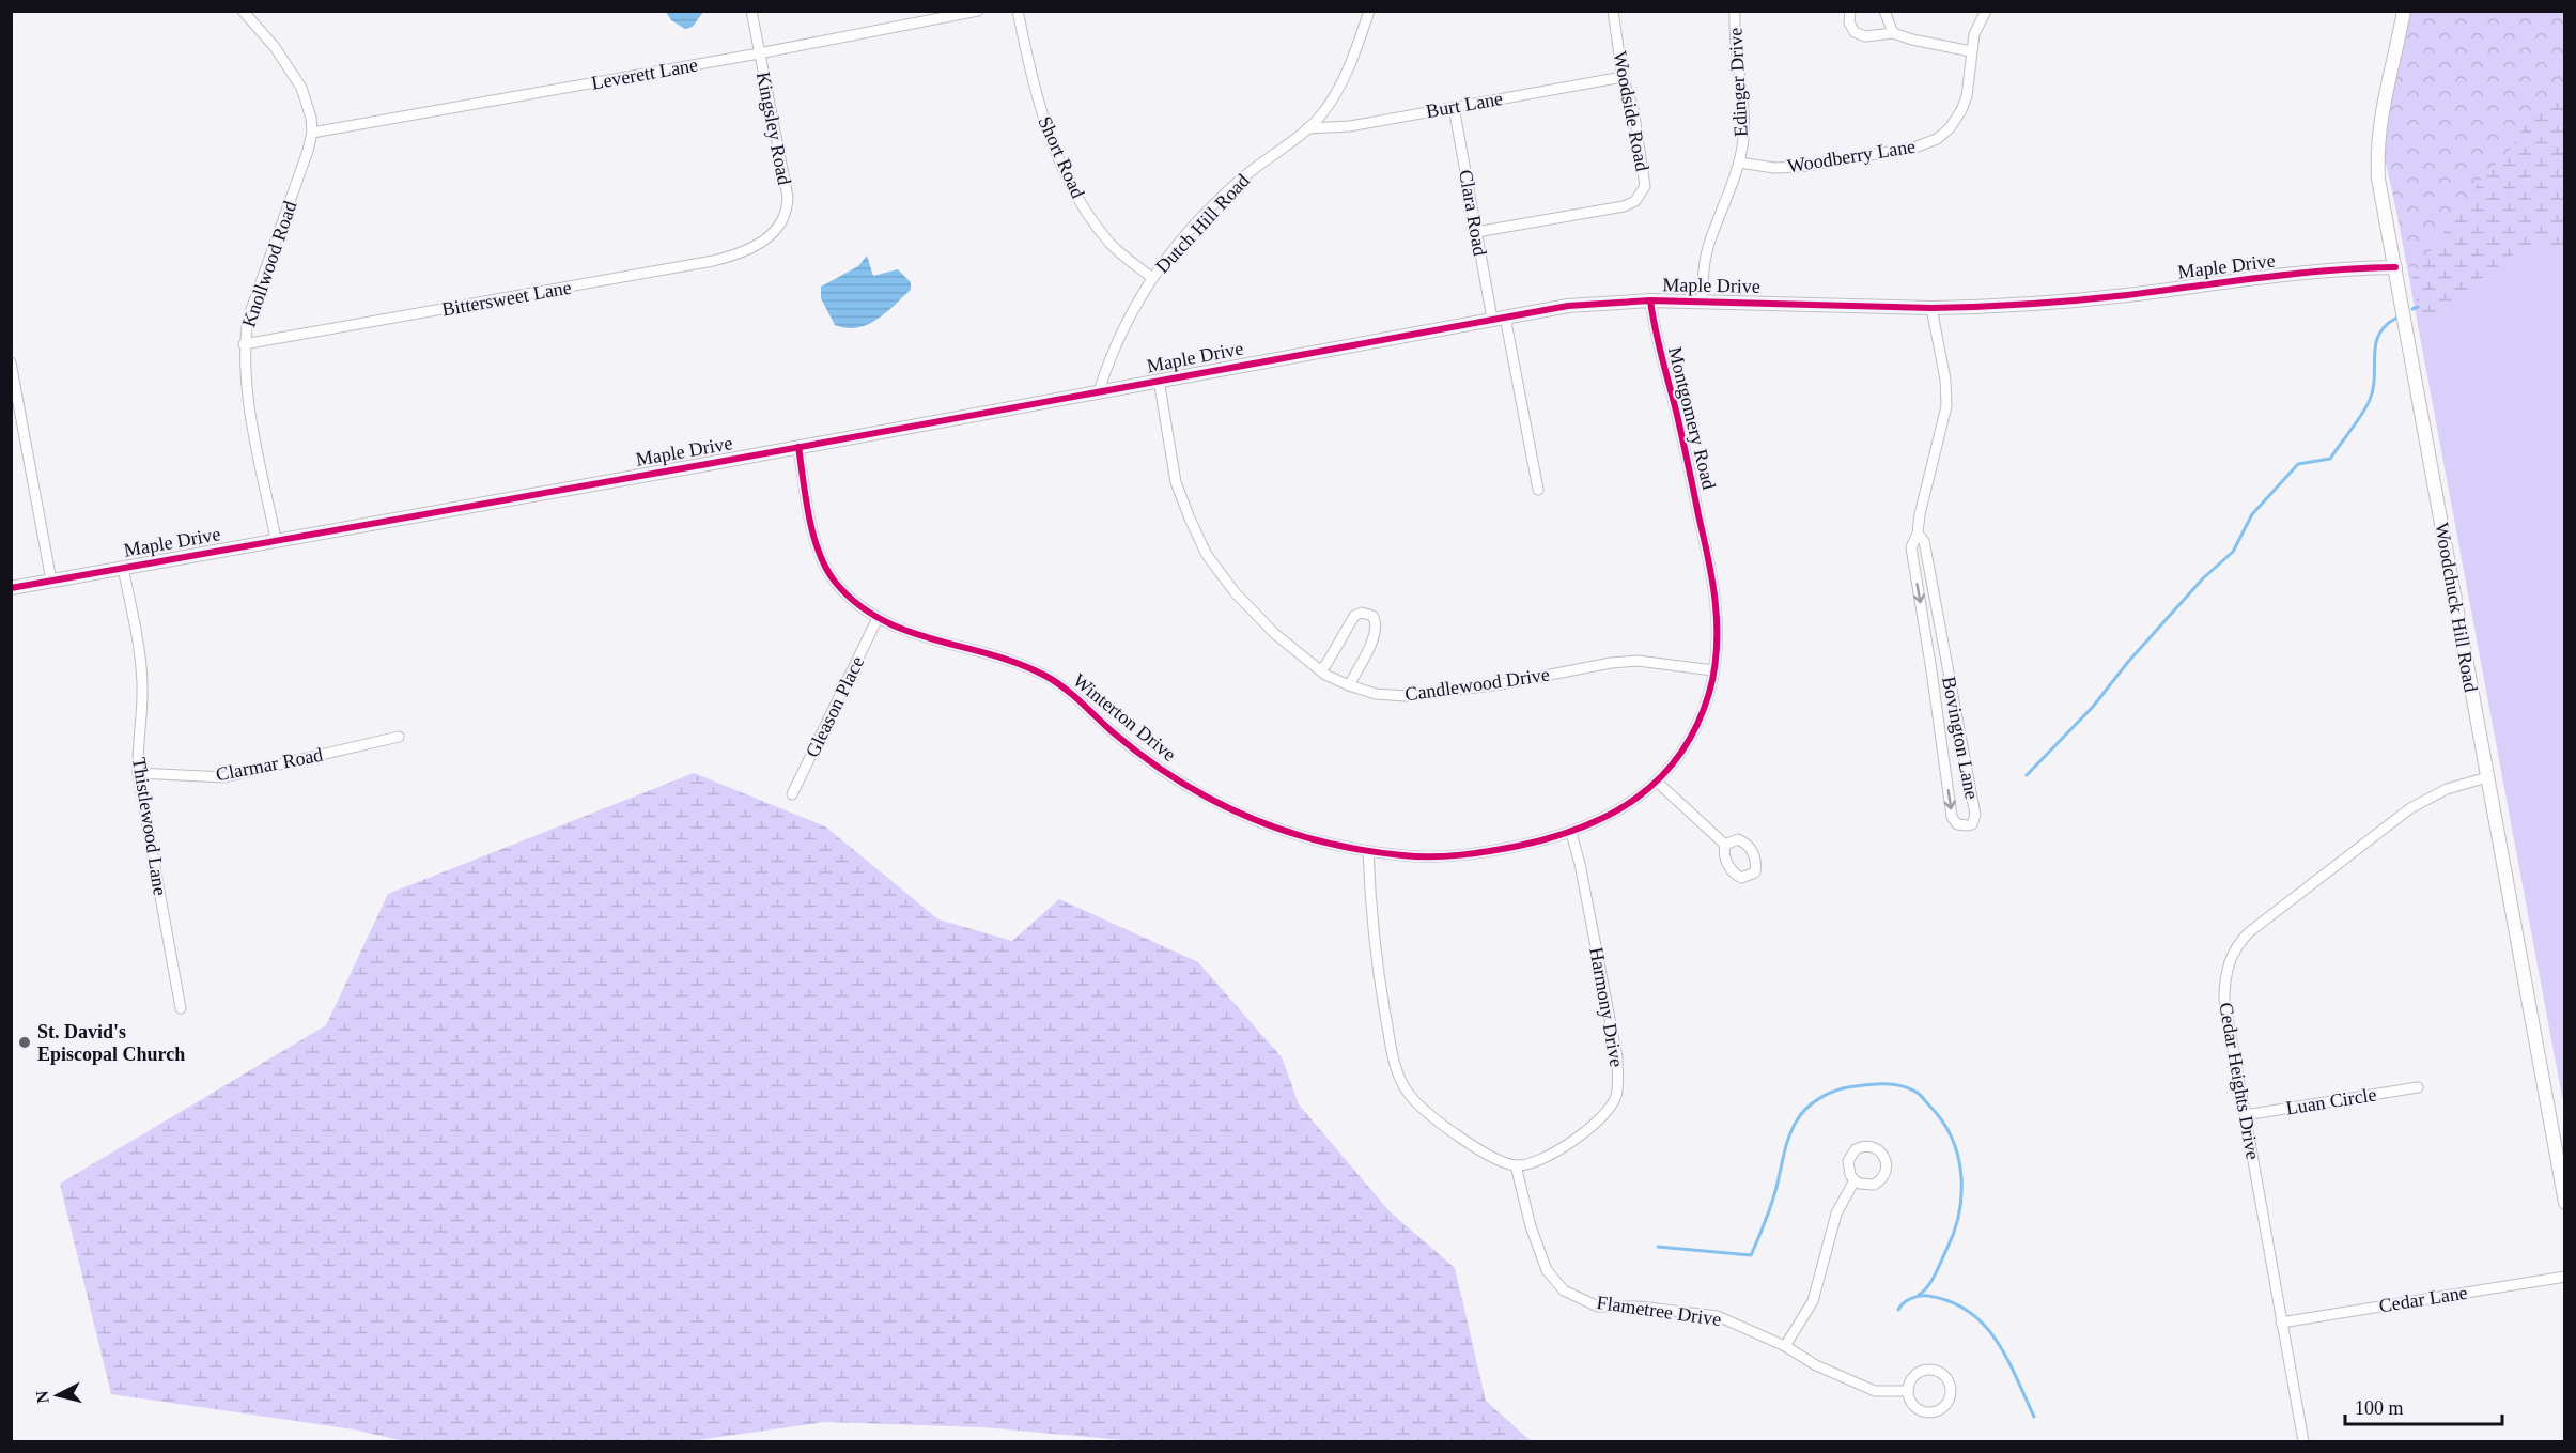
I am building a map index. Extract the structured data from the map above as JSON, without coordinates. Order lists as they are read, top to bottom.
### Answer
{
  "streets": {
    "street": [
      "Leverett Lane",
      "Edinger Drive",
      "Burt Lane",
      "Woodside Road",
      "Kingsley Road",
      "Woodberry Lane",
      "Short Road",
      "Clara Road",
      "Dutch Hill Road",
      "Knollwood Road",
      "Maple Drive",
      "Bittersweet Lane",
      "Montgomery Road",
      "Woodchuck Hill Road",
      "Candlewood Drive",
      "Gleason Place",
      "Winterton Drive",
      "Bovington Lane",
      "Clarmar Road",
      "Thistlewood Lane",
      "Harmony Drive",
      "Cedar Heights Drive",
      "Luan Circle",
      "Cedar Lane",
      "Flametree Drive"
    ]
  },
  "crossings": [
    ["Leverett Lane", "Kingsley Road"],
    ["Leverett Lane", "Knollwood Road"],
    ["Edinger Drive", "Woodberry Lane"],
    ["Edinger Drive", "Maple Drive"],
    ["Burt Lane", "Woodside Road"],
    ["Burt Lane", "Clara Road"],
    ["Burt Lane", "Dutch Hill Road"],
    ["Woodside Road", "Clara Road"],
    ["Kingsley Road", "Bittersweet Lane"],
    ["Short Road", "Dutch Hill Road"],
    ["Clara Road", "Maple Drive"],
    ["Dutch Hill Road", "Maple Drive"],
    ["Knollwood Road", "Maple Drive"],
    ["Knollwood Road", "Bittersweet Lane"],
    ["Maple Drive", "Montgomery Road"],
    ["Maple Drive", "Woodchuck Hill Road"],
    ["Maple Drive", "Candlewood Drive"],
    ["Maple Drive", "Winterton Drive"],
    ["Maple Drive", "Bovington Lane"],
    ["Maple Drive", "Thistlewood Lane"],
    ["Montgomery Road", "Winterton Drive"],
    ["Woodchuck Hill Road", "Cedar Heights Drive"],
    ["Candlewood Drive", "Winterton Drive"],
    ["Gleason Place", "Winterton Drive"],
    ["Winterton Drive", "Harmony Drive"],
    ["Clarmar Road", "Thistlewood Lane"],
    ["Harmony Drive", "Flametree Drive"],
    ["Cedar Heights Drive", "Luan Circle"],
    ["Cedar Heights Drive", "Cedar Lane"]
  ],
  "places": ["St. David's Episcopal Church"],
  "scale_bar": "100 m",
  "north": "left"
}
